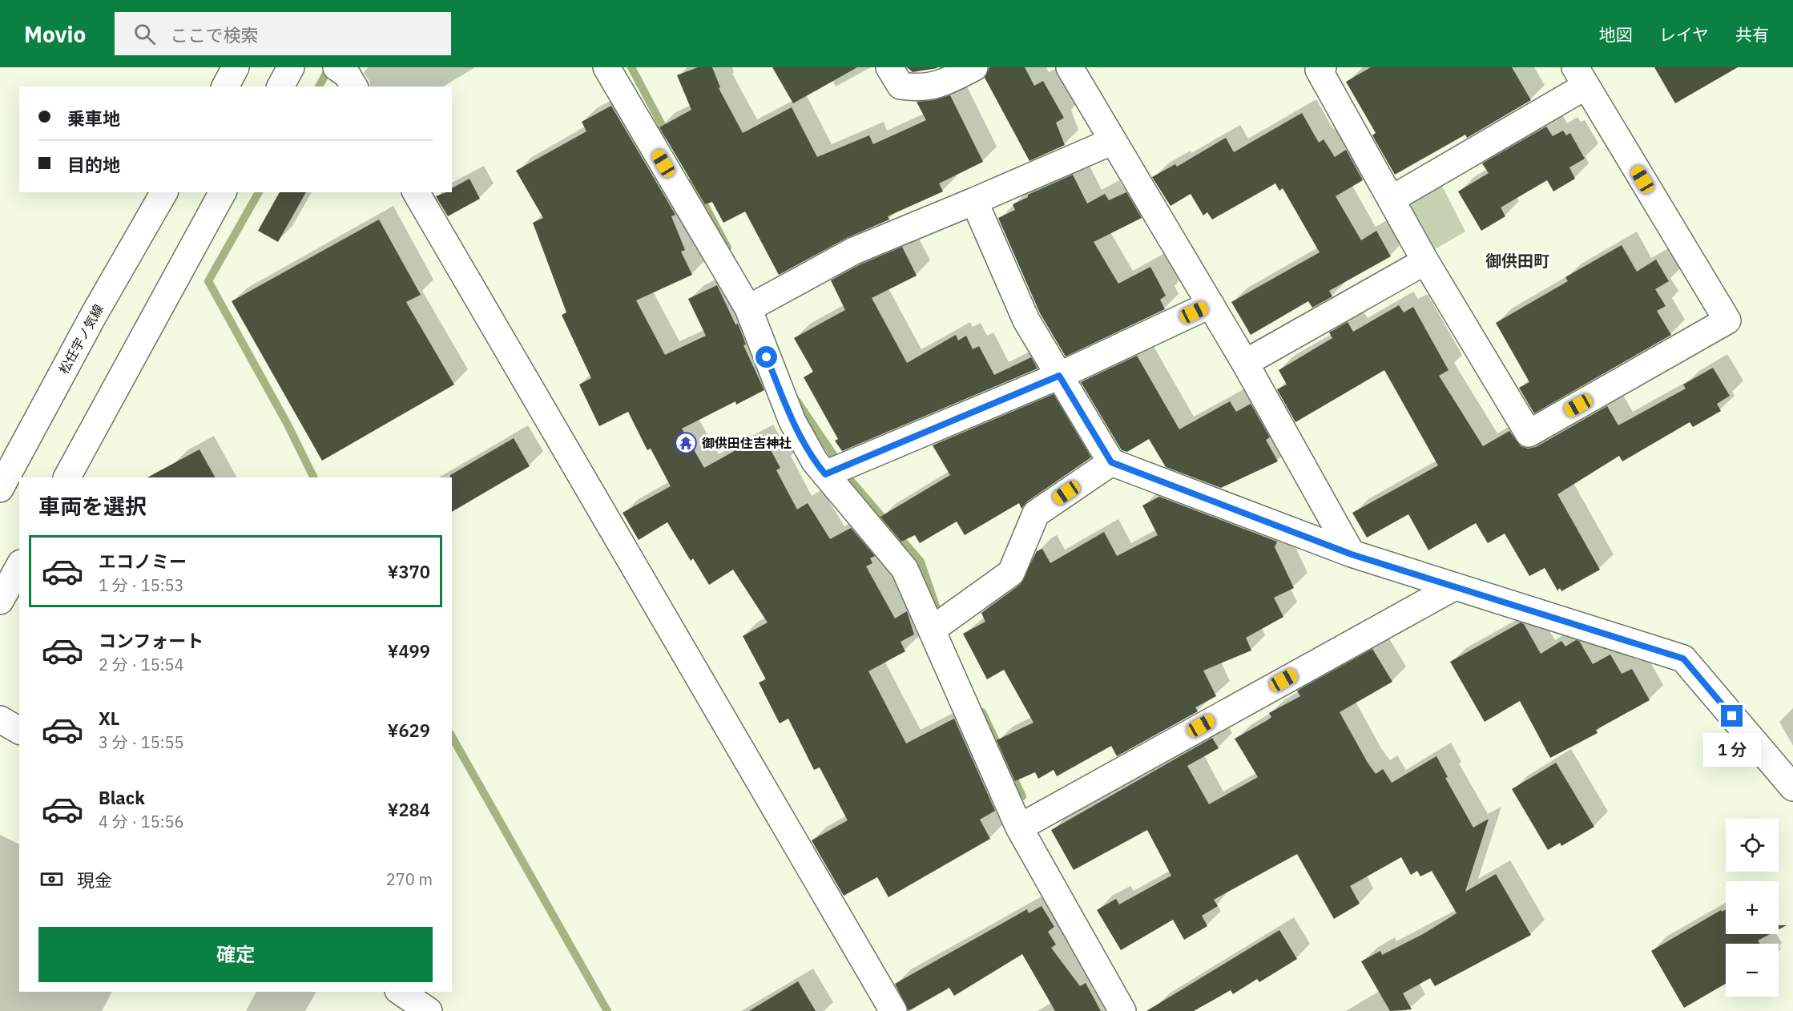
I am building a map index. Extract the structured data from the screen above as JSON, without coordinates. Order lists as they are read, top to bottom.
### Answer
{
  "streets": {
    "street": ["松任宇ノ気線"]
  },
  "districts": ["御供田町"],
  "places": {
    "temple": ["御供田住吉神社"]
  },
  "page": {
    "header": "Movio",
    "search": "ここで検索",
    "nav": ["地図", "レイヤ", "共有"],
    "banner": ["乗車地", "目的地"],
    "heading": "車両を選択",
    "list": [
      {
        "name": "エコノミー",
        "note": "1 分 · 15:53",
        "value": "¥370"
      },
      {
        "name": "コンフォート",
        "note": "2 分 · 15:54",
        "value": "¥499"
      },
      {
        "name": "XL",
        "note": "3 分 · 15:55",
        "value": "¥629"
      },
      {
        "name": "Black",
        "note": "4 分 · 15:56",
        "value": "¥284"
      }
    ],
    "bubble": "1 分",
    "map_buttons": ["+", "−"],
    "pay": ["現金", "270 m"],
    "buttons": "確定"
  }
}
